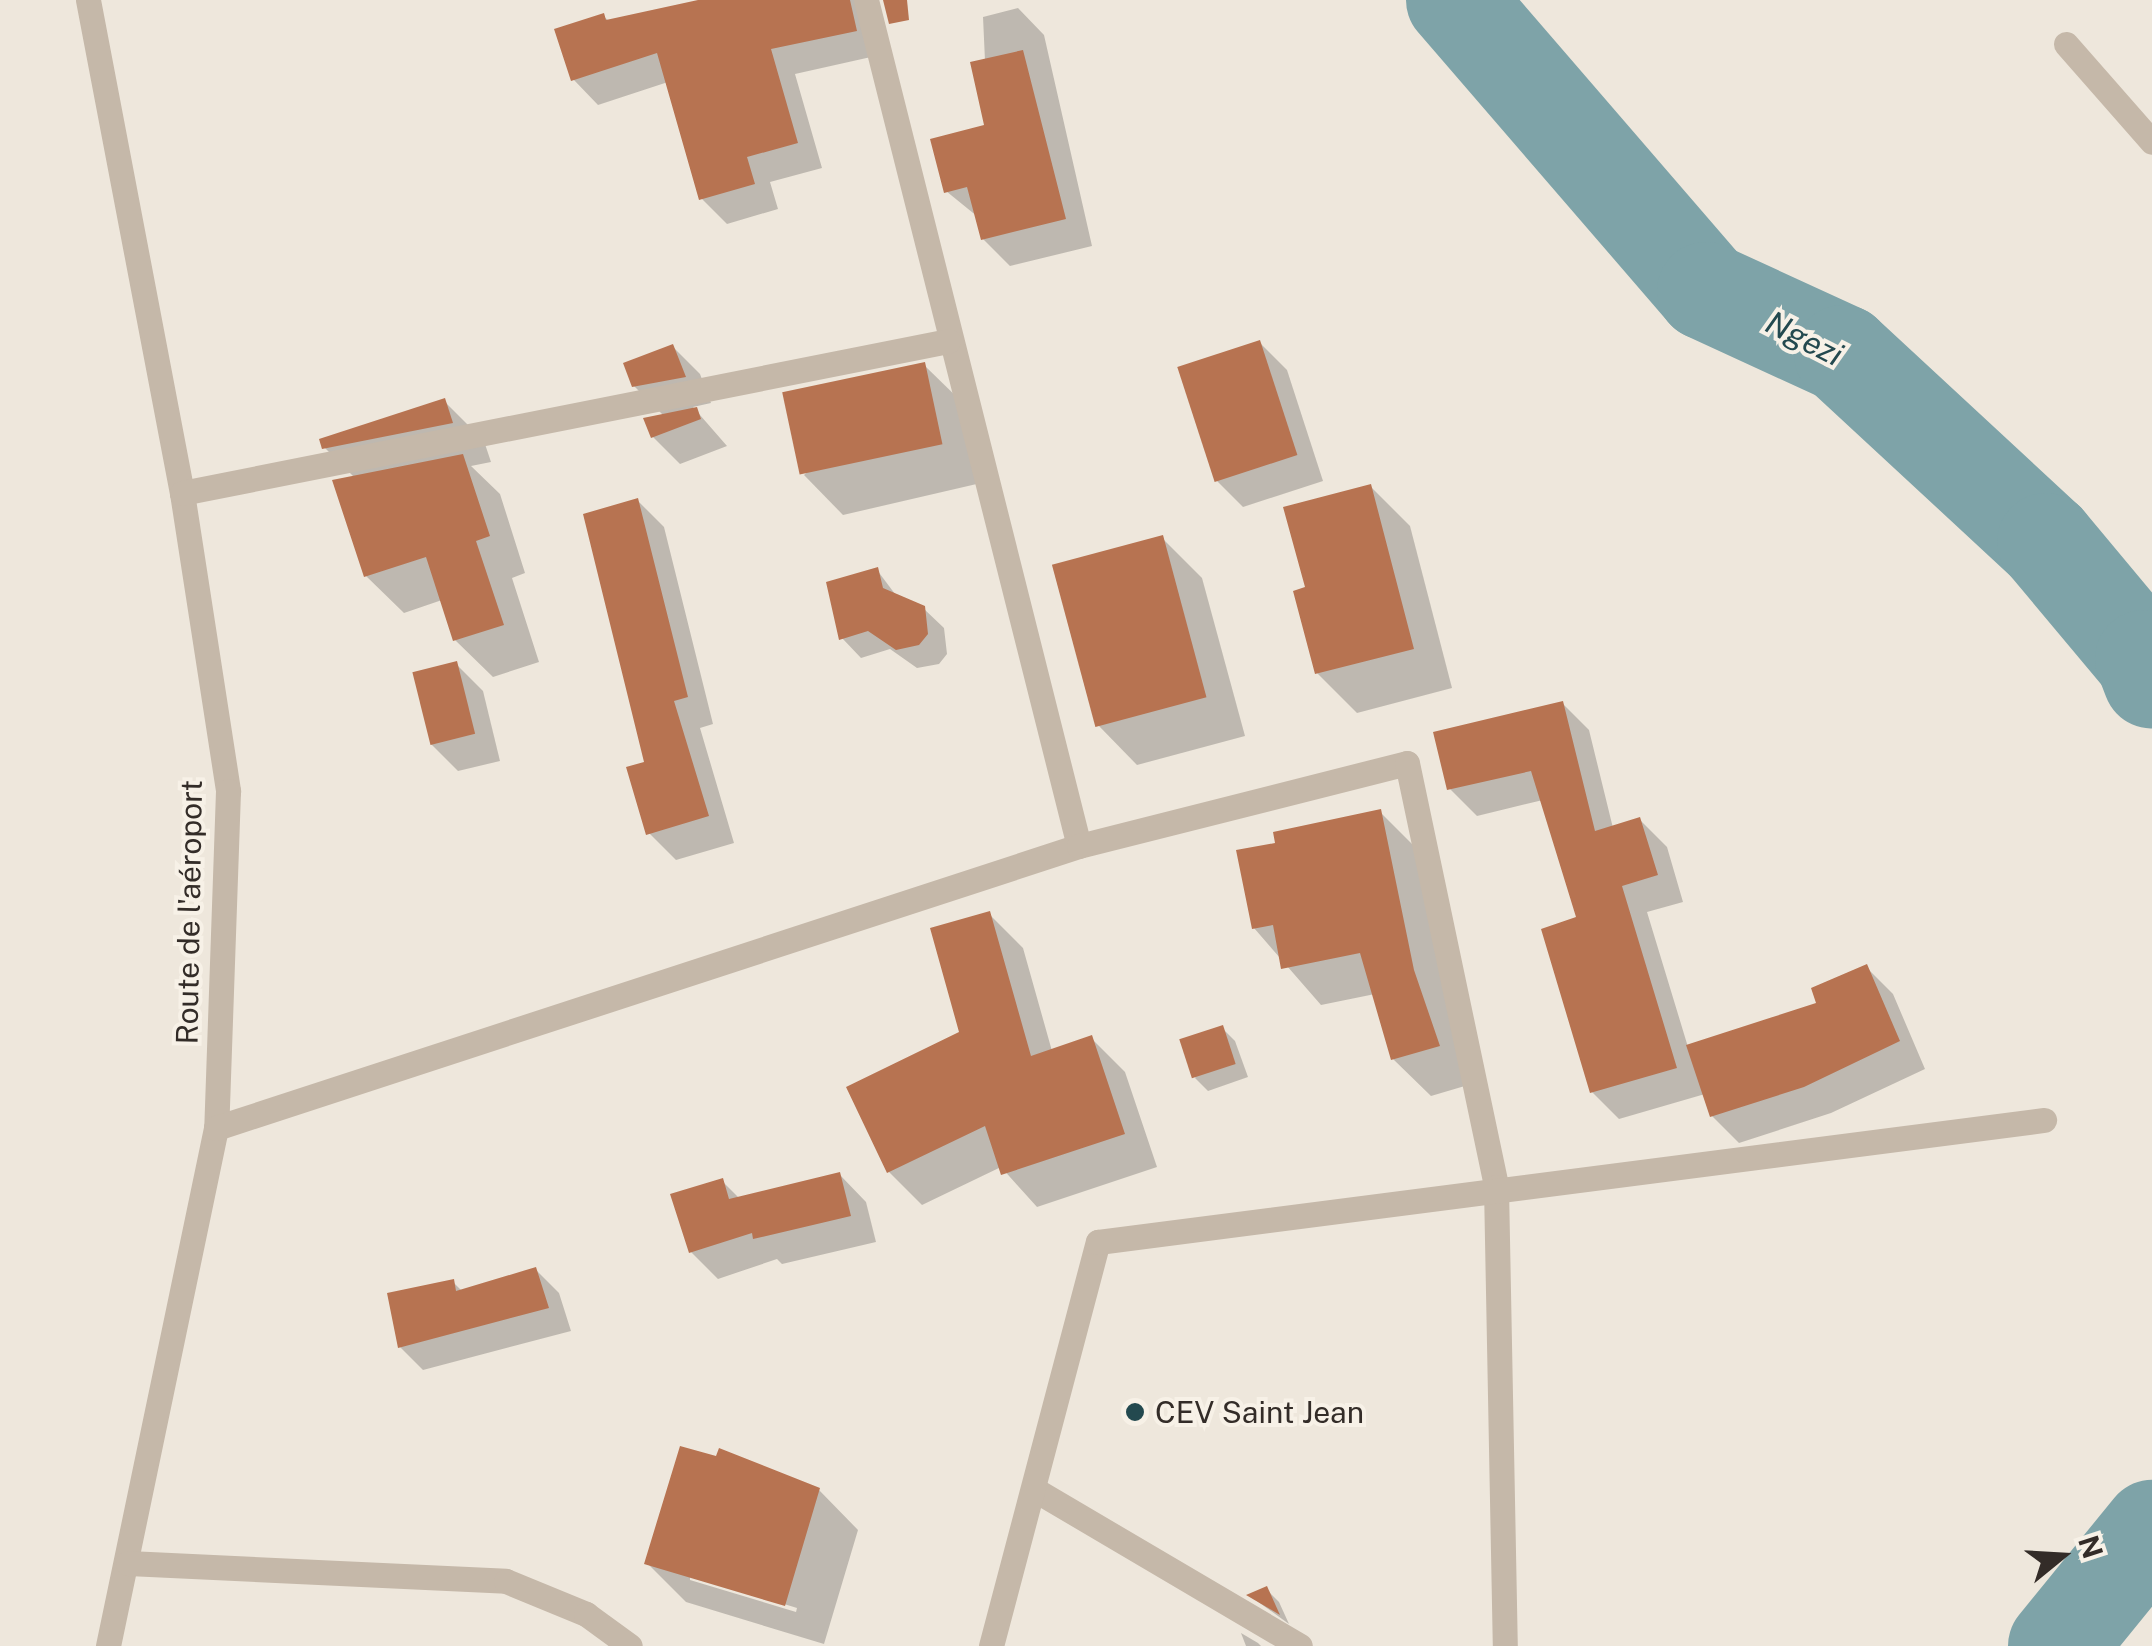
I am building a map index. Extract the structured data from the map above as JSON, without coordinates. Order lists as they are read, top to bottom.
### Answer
{
  "streets": {
    "street": ["Route de l'aéroport"]
  },
  "water": ["Ngezi"],
  "places": ["CEV Saint Jean"],
  "north": "right"
}
